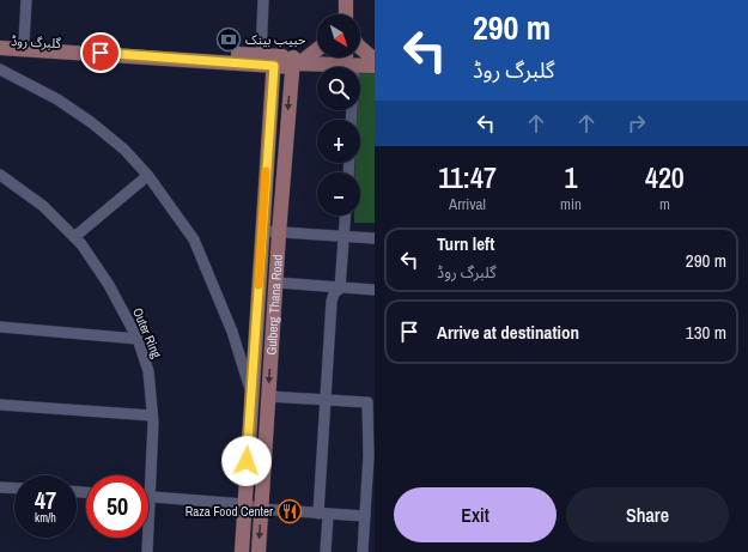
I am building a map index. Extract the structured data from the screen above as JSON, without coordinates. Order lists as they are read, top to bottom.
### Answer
{
  "streets": {
    "main road": ["گلبرگ روڈ", "Gulberg Thana Road"],
    "street": ["Outer Ring"]
  },
  "crossings": [
    ["گلبرگ روڈ", "Gulberg Thana Road"]
  ],
  "places": {
    "bank": ["حبیب بینک"],
    "restaurant": ["Raza Food Center"]
  },
  "north": "bottom right",
  "page": {
    "turn": ["290 m", "گلبرگ روڈ"],
    "map_buttons": ["+", "−"],
    "eta": [
      "11:47",
      "Arrival",
      "1",
      "min",
      "420",
      "m"
    ],
    "list": [
      {
        "name": "Turn left",
        "note": "گلبرگ روڈ",
        "value": "290 m"
      },
      {
        "name": "Arrive at destination",
        "value": "130 m"
      }
    ],
    "speed": "47 km/h",
    "limit": "50",
    "buttons": ["Exit", "Share"]
  }
}
